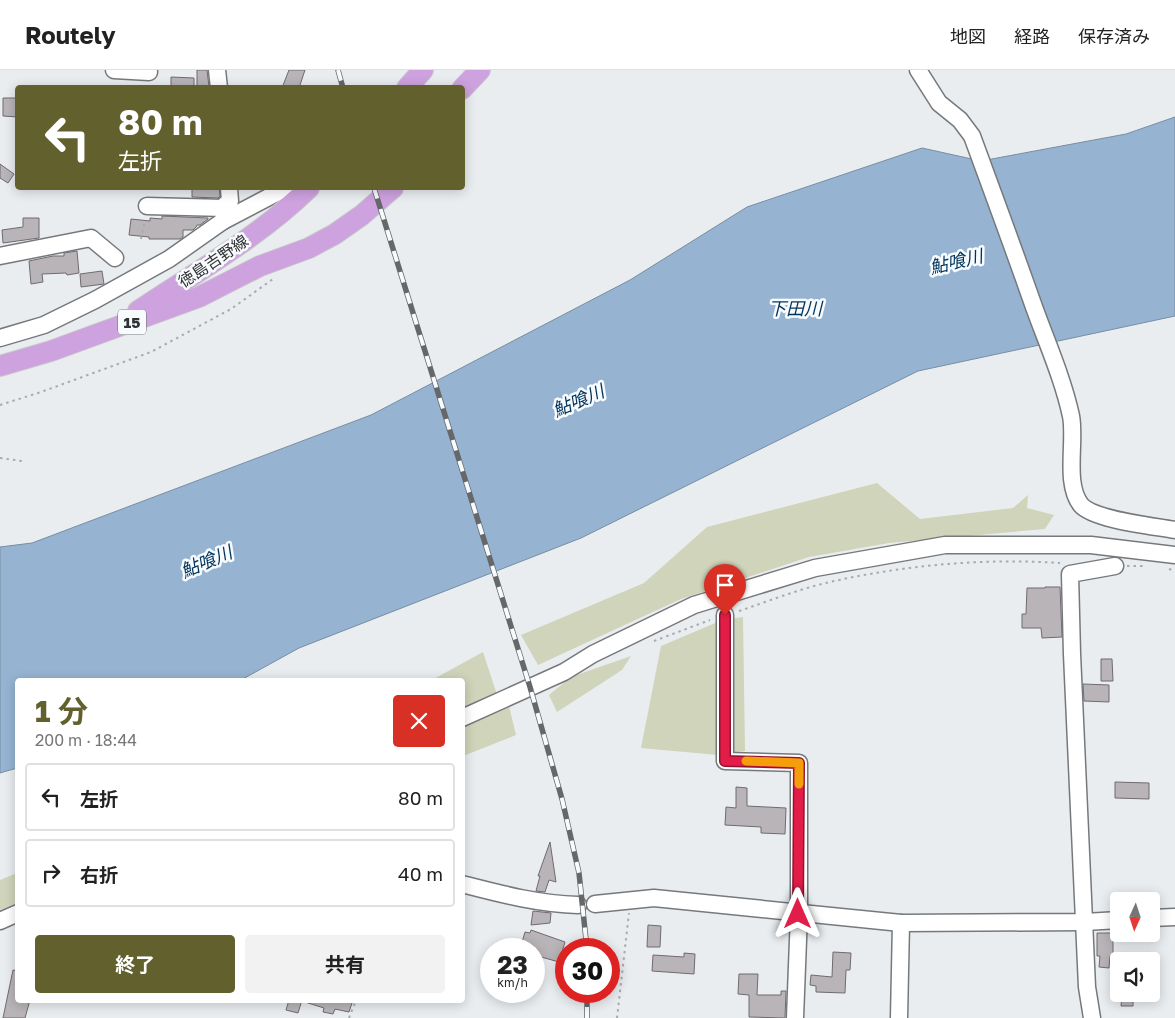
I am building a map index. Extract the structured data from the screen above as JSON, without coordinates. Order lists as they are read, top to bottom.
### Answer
{
  "streets": {
    "main road": ["徳島吉野線", "15"]
  },
  "water": ["鮎喰川", "下田川"],
  "north": "bottom",
  "page": {
    "header": "Routely",
    "nav": ["地図", "経路", "保存済み"],
    "turn": ["80 m", "左折"],
    "heading": ["1 分", "200 m · 18:44"],
    "list": [
      {
        "name": "左折",
        "value": "80 m"
      },
      {
        "name": "右折",
        "value": "40 m"
      }
    ],
    "buttons": ["終了", "共有"],
    "speed": "23 km/h",
    "limit": "30"
  }
}
